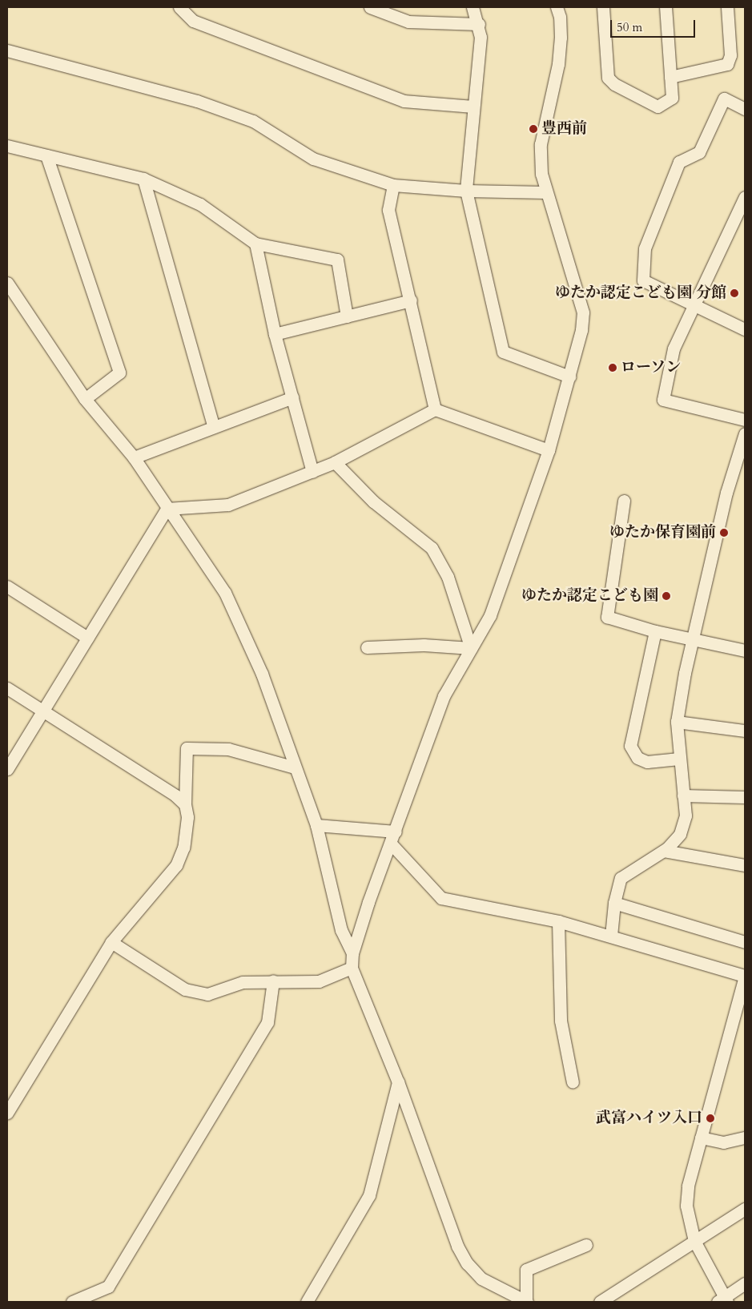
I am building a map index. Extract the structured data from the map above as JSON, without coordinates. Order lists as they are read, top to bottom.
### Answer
{
  "places": [
    "豊西前",
    "ゆたか認定こども園 分館",
    "ローソン",
    "ゆたか保育園前",
    "ゆたか認定こども園",
    "武富ハイツ入口"
  ],
  "scale_bar": "50 m"
}
